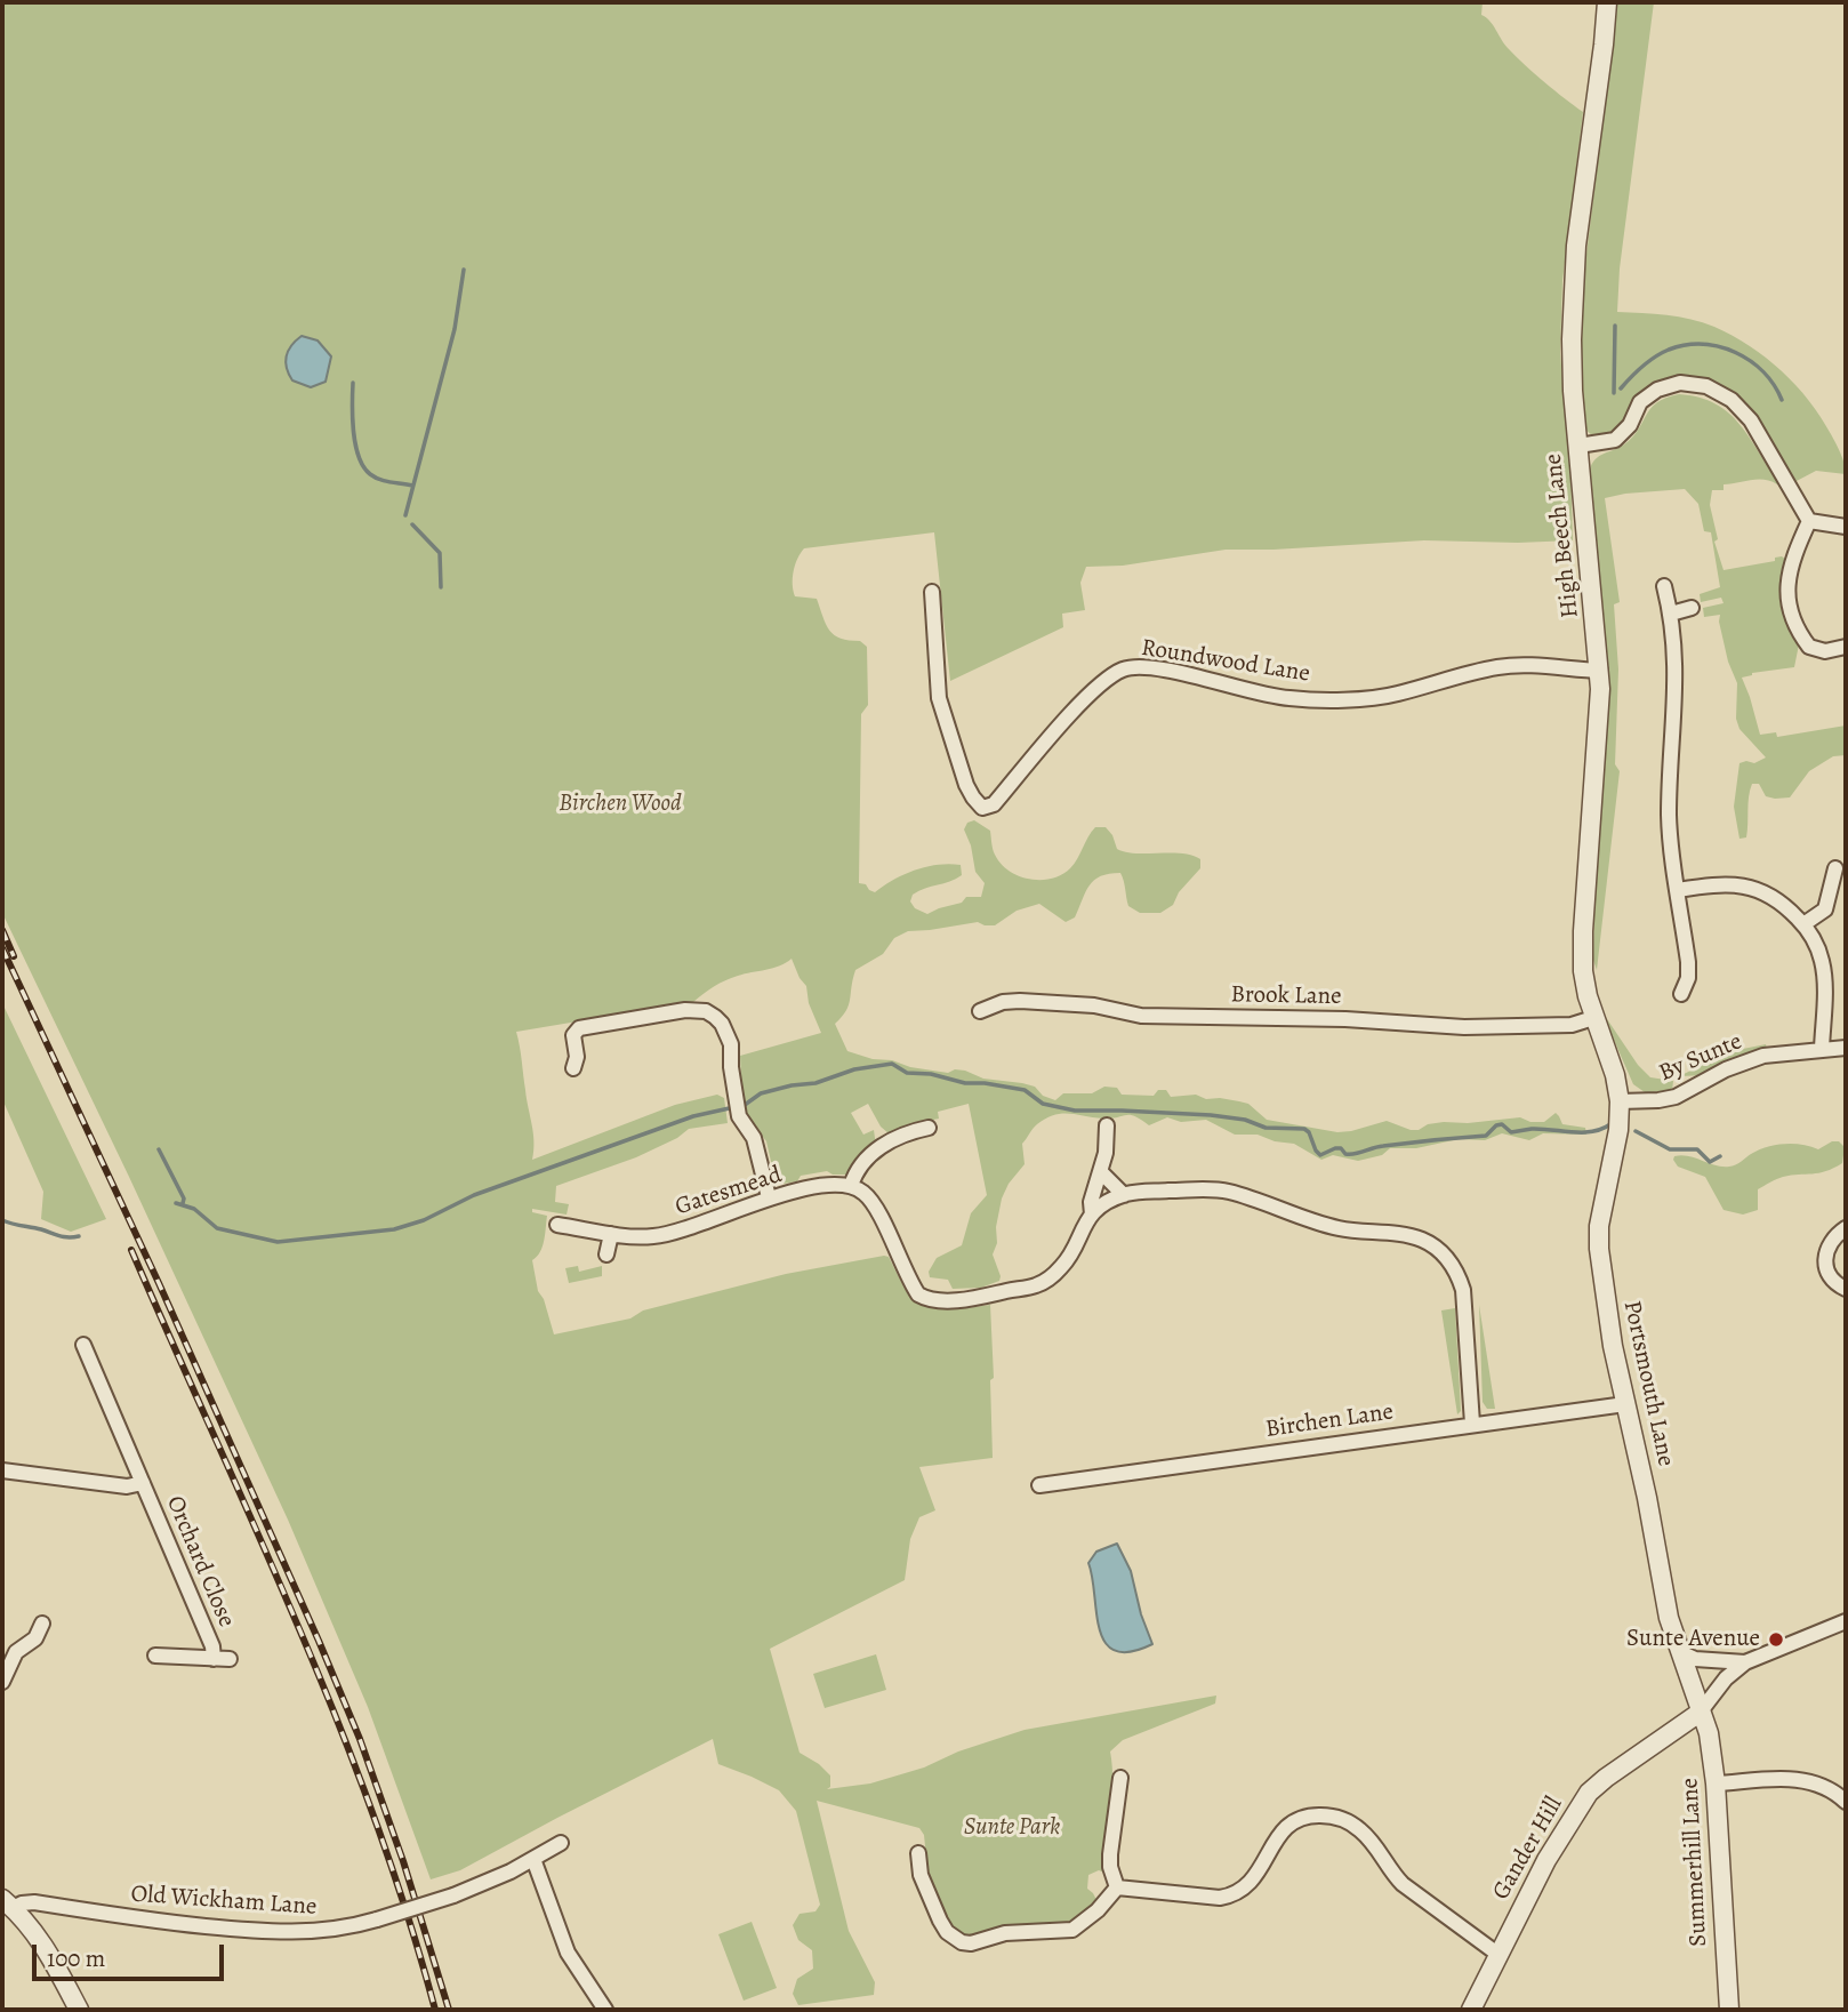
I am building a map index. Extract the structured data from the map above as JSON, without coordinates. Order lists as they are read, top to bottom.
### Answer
{
  "streets": {
    "street": [
      "High Beech Lane",
      "Roundwood Lane",
      "Brook Lane",
      "By Sunte",
      "Gatesmead",
      "Portsmouth Lane",
      "Birchen Lane",
      "Orchard Close",
      "Gander Hill",
      "Summerhill Lane",
      "Old Wickham Lane"
    ]
  },
  "crossings": [
    ["High Beech Lane", "Roundwood Lane"],
    ["High Beech Lane", "Brook Lane"],
    ["High Beech Lane", "Portsmouth Lane"],
    ["By Sunte", "Portsmouth Lane"],
    ["Portsmouth Lane", "Birchen Lane"],
    ["Portsmouth Lane", "Gander Hill"],
    ["Portsmouth Lane", "Summerhill Lane"],
    ["Gander Hill", "Summerhill Lane"]
  ],
  "parks": ["Birchen Wood", "Sunte Park"],
  "places": ["Sunte Avenue"],
  "scale_bar": "100 m"
}
